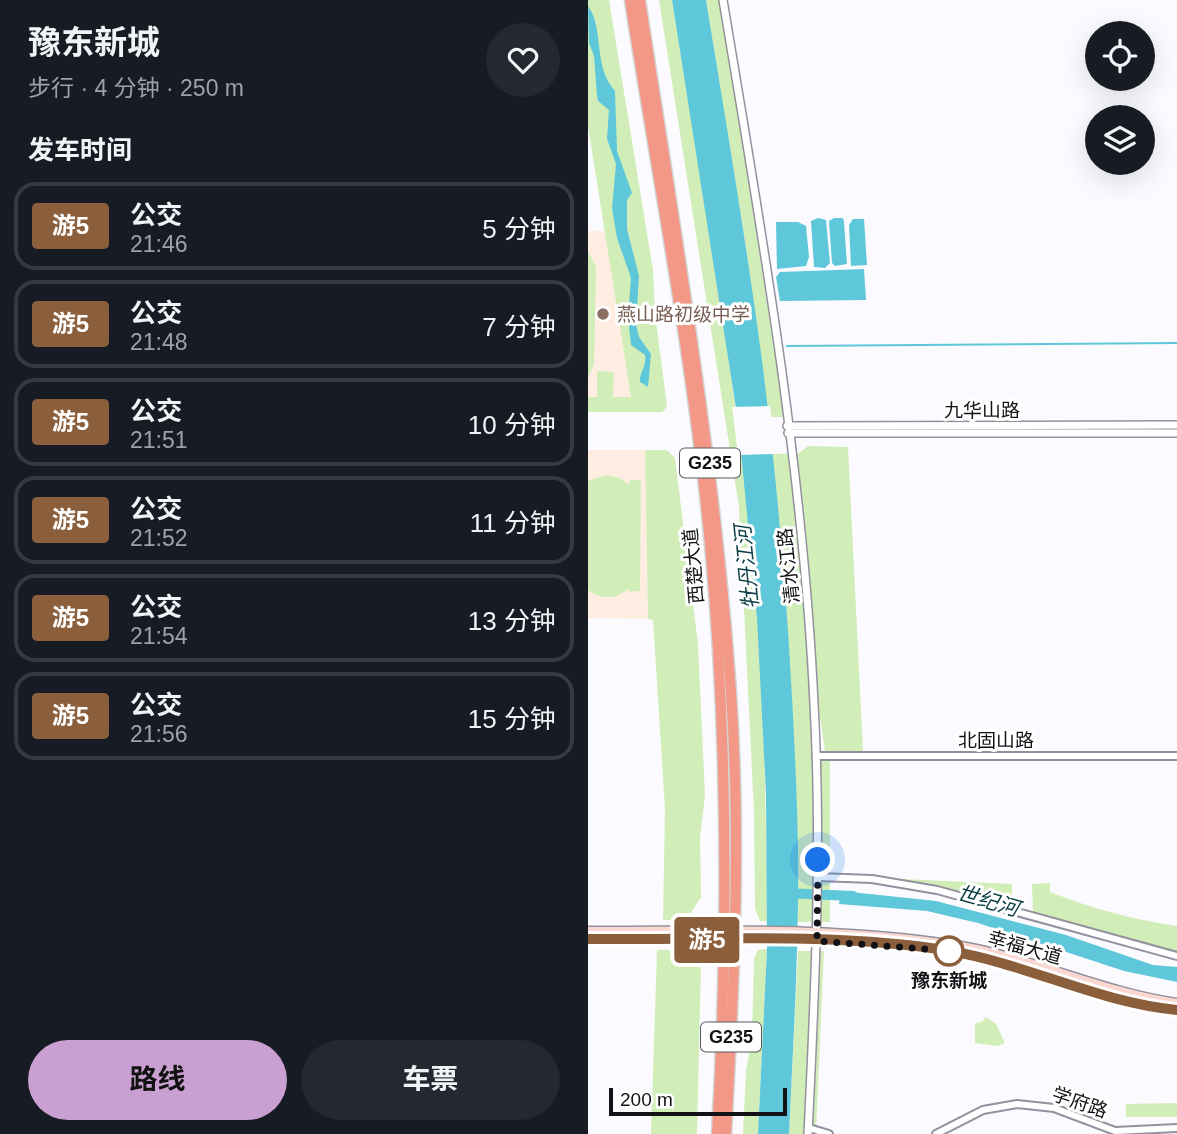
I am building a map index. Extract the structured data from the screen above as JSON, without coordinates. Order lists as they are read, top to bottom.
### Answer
{
  "streets": {
    "highway": ["G235", "西楚大道"],
    "main road": ["幸福大道"],
    "street": [
      "九华山路",
      "清水江路",
      "北固山路",
      "学府路"
    ]
  },
  "crossings": [
    ["九华山路", "清水江路"],
    ["西楚大道", "幸福大道"],
    ["清水江路", "北固山路"],
    ["清水江路", "幸福大道"]
  ],
  "water": ["牡丹江河", "世纪河"],
  "places": ["燕山路初级中学", "豫东新城"],
  "lines": ["bus line 游5"],
  "scale_bar": "200 m",
  "page": {
    "heading": [
      ["豫东新城", "步行 · 4 分钟 · 250 m"],
      "发车时间"
    ],
    "on_map": "游5",
    "list": [
      {
        "mark": "游5",
        "name": "公交",
        "note": "21:46",
        "value": "5 分钟"
      },
      {
        "mark": "游5",
        "name": "公交",
        "note": "21:48",
        "value": "7 分钟"
      },
      {
        "mark": "游5",
        "name": "公交",
        "note": "21:51",
        "value": "10 分钟"
      },
      {
        "mark": "游5",
        "name": "公交",
        "note": "21:52",
        "value": "11 分钟"
      },
      {
        "mark": "游5",
        "name": "公交",
        "note": "21:54",
        "value": "13 分钟"
      },
      {
        "mark": "游5",
        "name": "公交",
        "note": "21:56",
        "value": "15 分钟"
      }
    ],
    "buttons": ["路线", "车票"],
    "scale": "200 m"
  }
}
